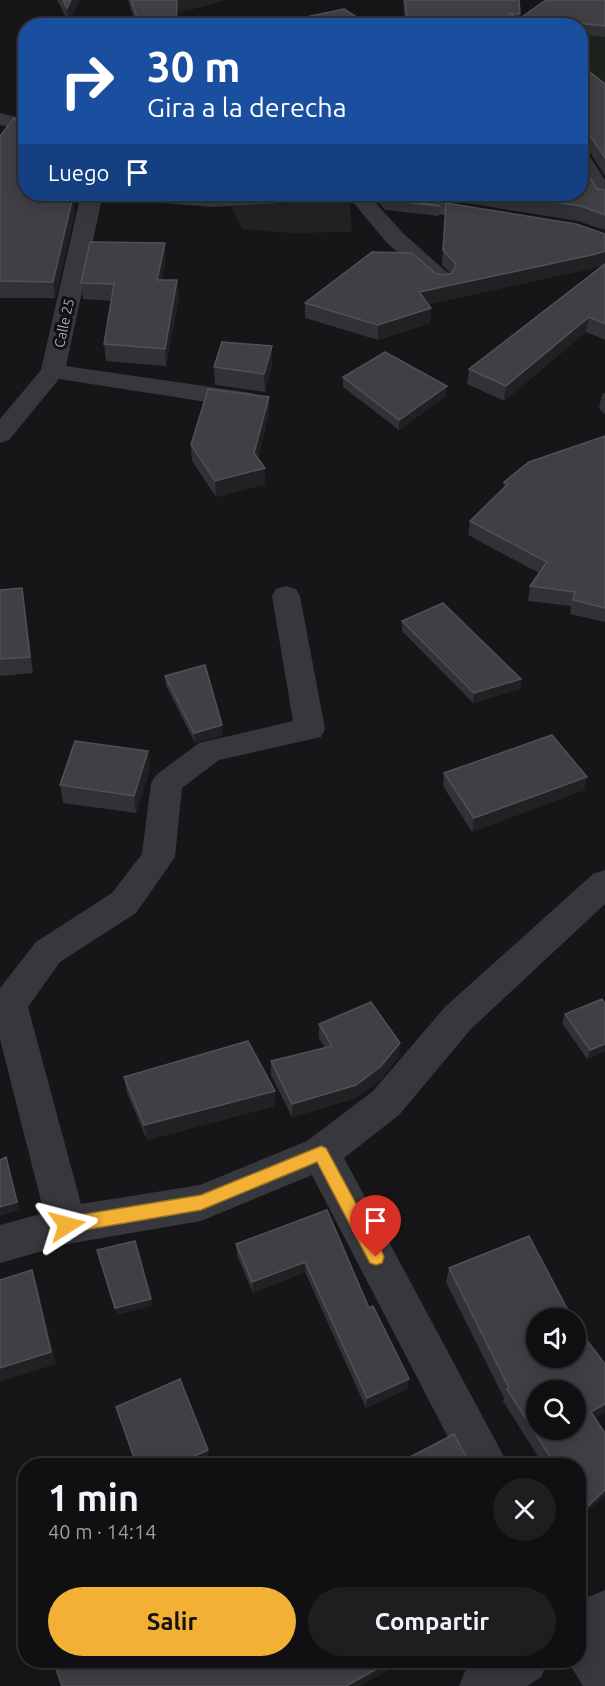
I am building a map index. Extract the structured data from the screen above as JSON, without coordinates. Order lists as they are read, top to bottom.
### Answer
{
  "streets": {
    "street": ["Calle 25"]
  },
  "page": {
    "turn": ["30 m", "Gira a la derecha"],
    "then": "Luego",
    "heading": ["1 min", "40 m · 14:14"],
    "buttons": ["Salir", "Compartir"]
  }
}
